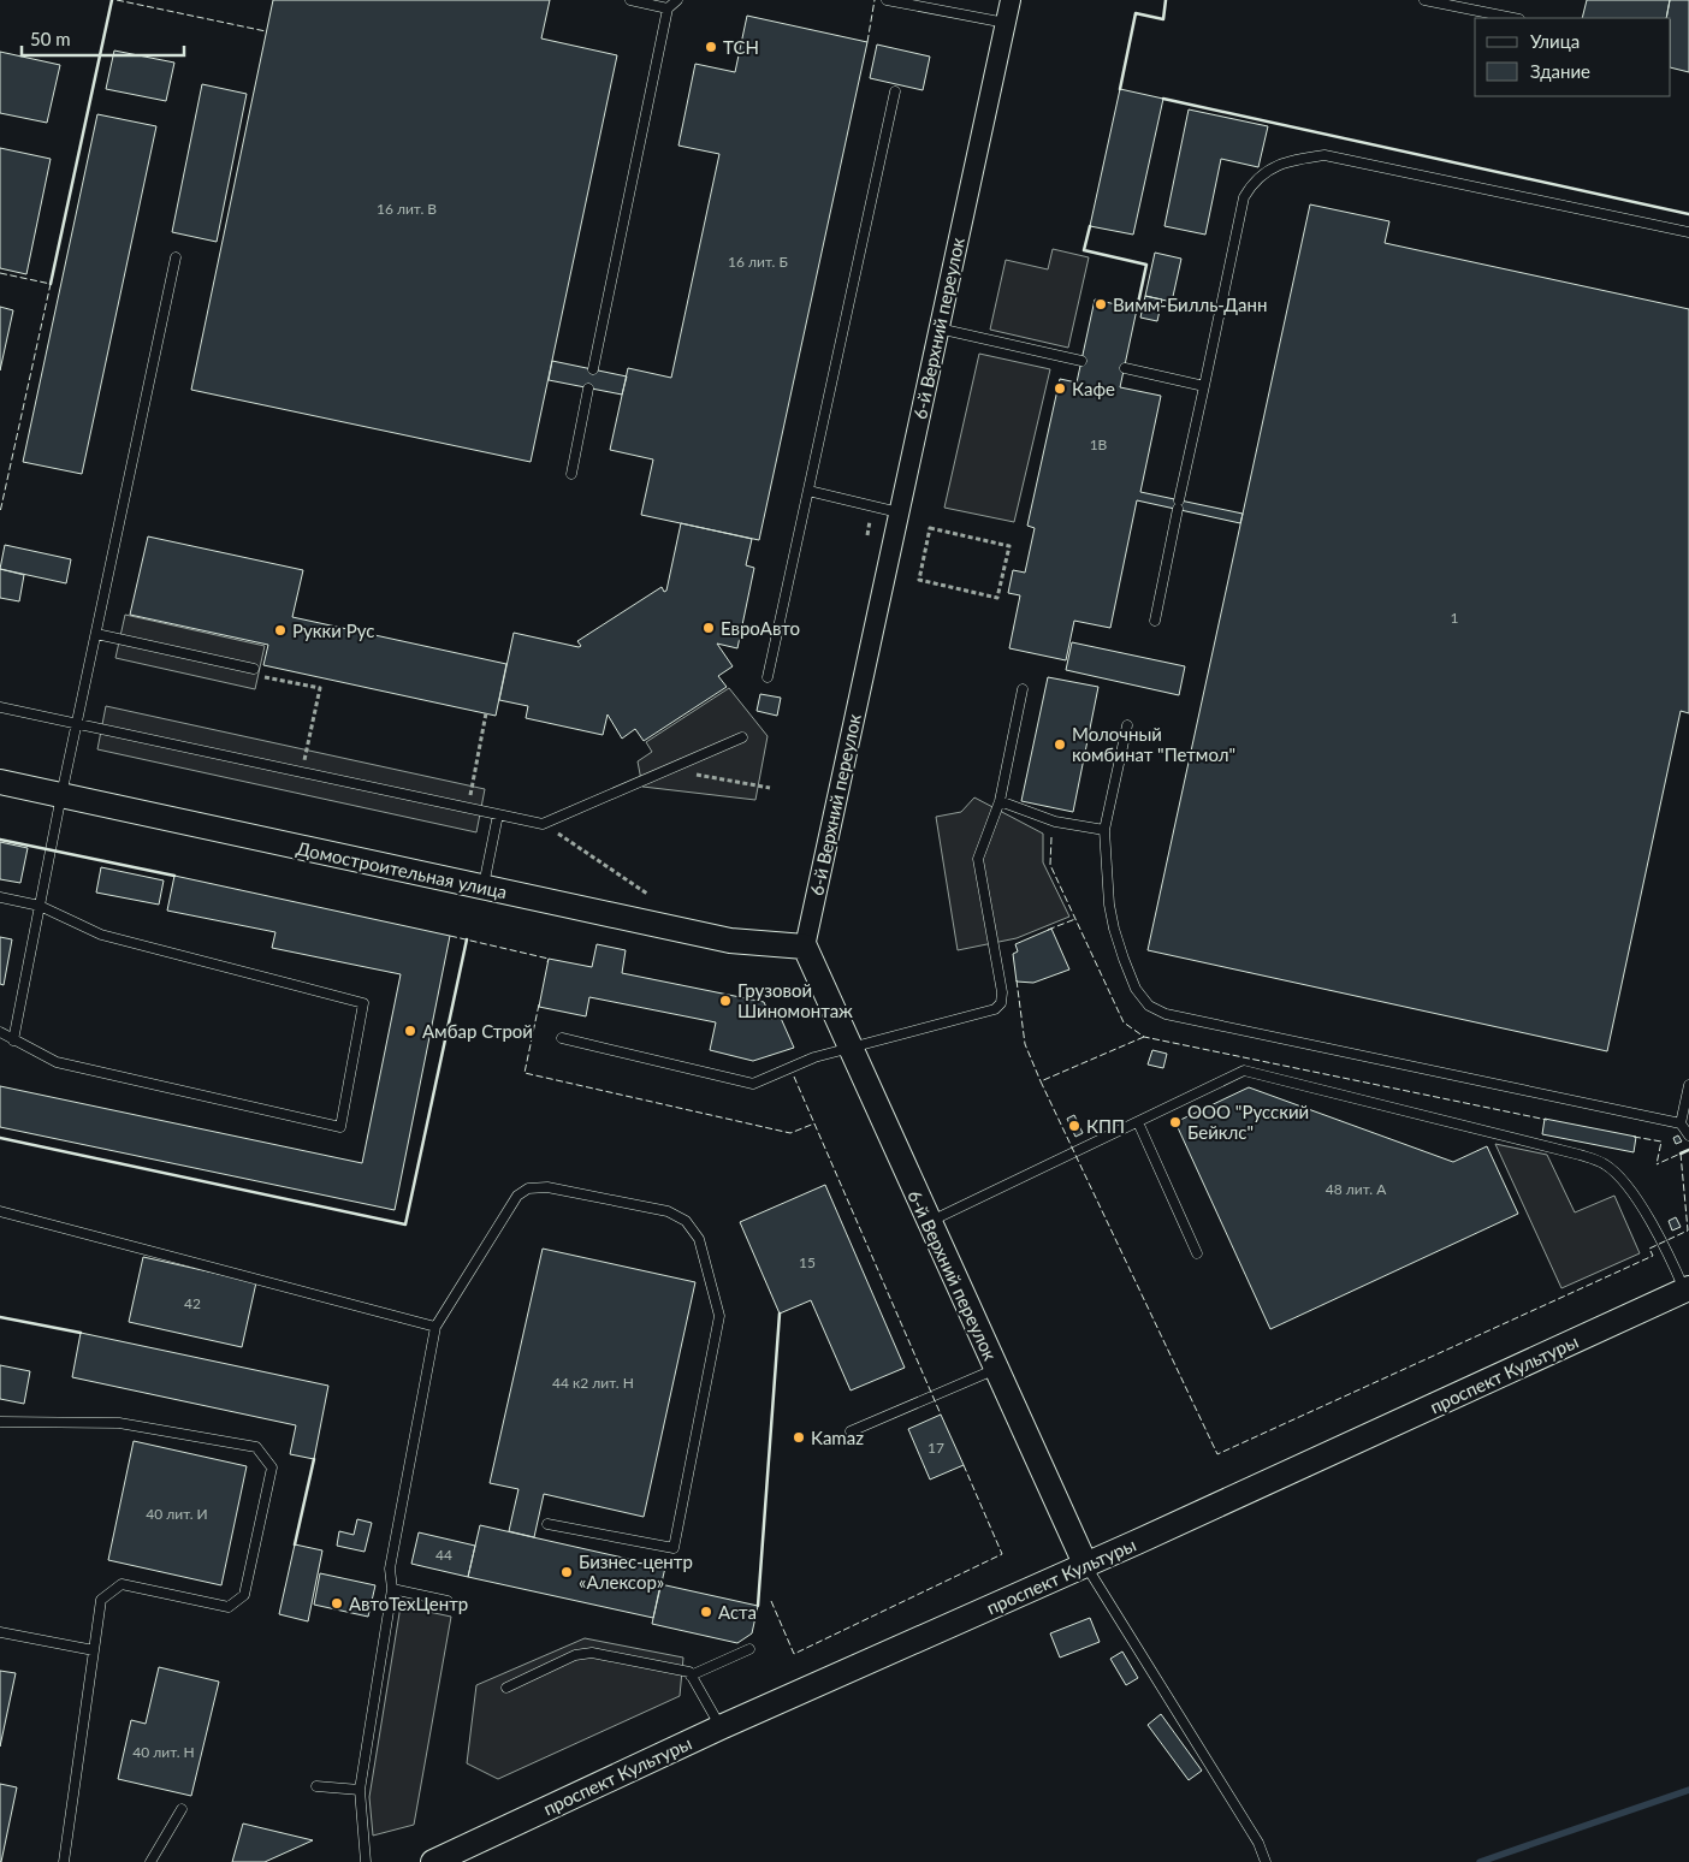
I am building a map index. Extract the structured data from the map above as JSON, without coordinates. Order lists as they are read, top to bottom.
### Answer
{
  "streets": {
    "street": ["6-й Верхний переулок", "Домостроительная улица", "проспект Культуры"]
  },
  "crossings": [
    ["6-й Верхний переулок", "Домостроительная улица"],
    ["6-й Верхний переулок", "проспект Культуры"]
  ],
  "places": [
    "ТСН",
    "Вимм-Билль-Данн",
    "Кафе",
    "ЕвроАвто",
    "Рукки Рус",
    "Молочный комбинат \"Петмол\"",
    "Грузовой Шиномонтаж",
    "Амбар Строй",
    "ООО \"Русский Бейклс\"",
    "КПП",
    "Kamaz",
    "Бизнес-центр «Алексор»",
    "АвтоТехЦентр",
    "Аста"
  ],
  "house_numbers": [
    "16 лит. В",
    "16 лит. Б",
    "1В",
    "1",
    "48 лит. А",
    "15",
    "42",
    "44 к2 лит. Н",
    "17",
    "40 лит. И",
    "44",
    "40 лит. Н"
  ],
  "legend": ["Улица", "Здание"],
  "scale_bar": "50 m"
}
